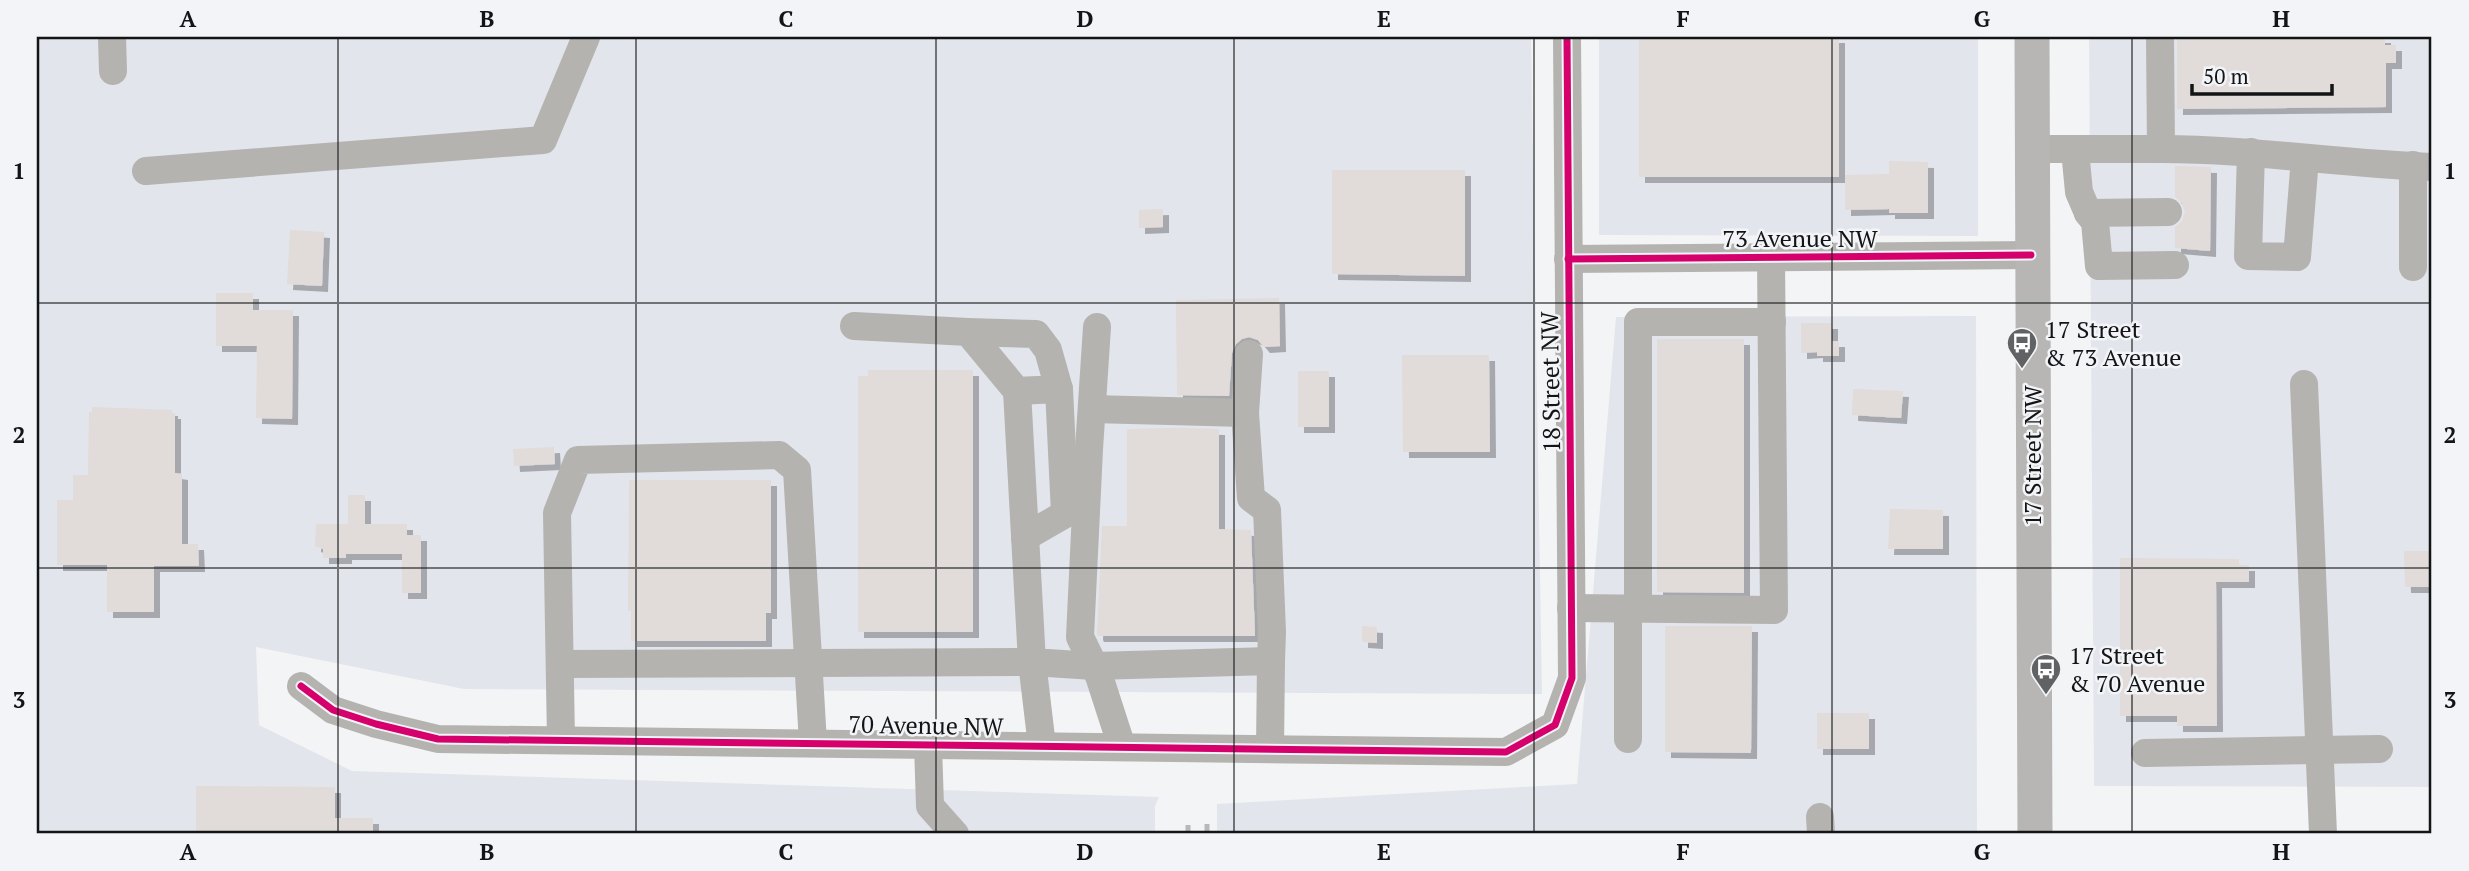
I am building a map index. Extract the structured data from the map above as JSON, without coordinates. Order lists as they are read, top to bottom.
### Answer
{
  "streets": {
    "main road": ["17 Street NW"],
    "street": ["73 Avenue NW", "18 Street NW", "70 Avenue NW"]
  },
  "crossings": [
    ["73 Avenue NW", "18 Street NW"],
    ["73 Avenue NW", "17 Street NW"],
    ["18 Street NW", "70 Avenue NW"]
  ],
  "places": {
    "bus stop": ["17 Street & 73 Avenue", "17 Street & 70 Avenue"]
  },
  "scale_bar": "50 m",
  "grid": {
    "columns": [
      "A",
      "B",
      "C",
      "D",
      "E",
      "F",
      "G",
      "H"
    ],
    "rows": ["1", "2", "3"]
  }
}
